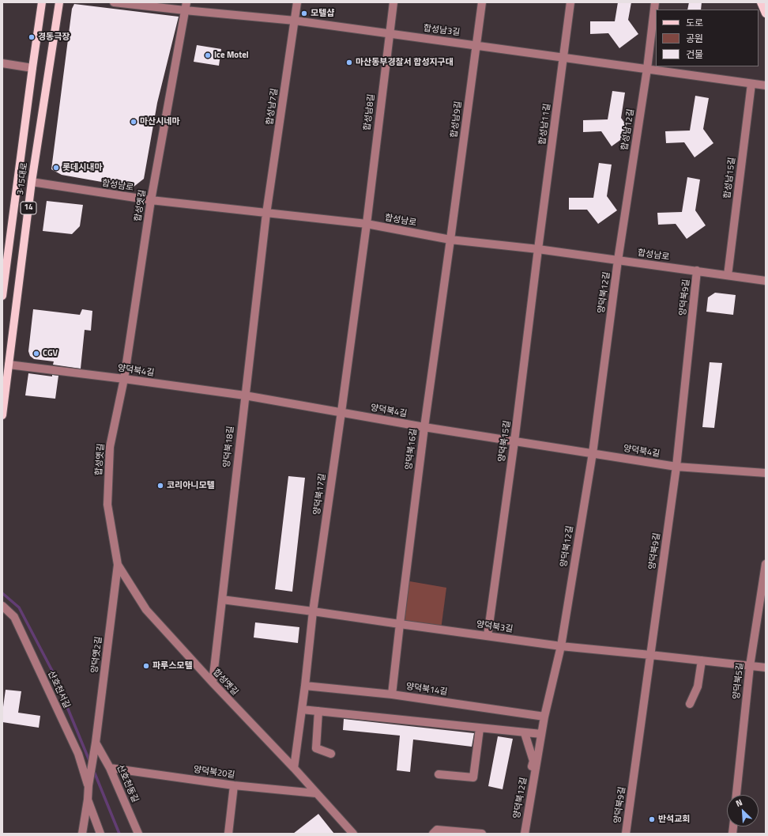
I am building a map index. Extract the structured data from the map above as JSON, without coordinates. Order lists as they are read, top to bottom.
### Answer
{
  "streets": {
    "main road": ["3·15대로", "14"],
    "street": [
      "합성남3길",
      "합성남7길",
      "합성남8길",
      "합성남9길",
      "합성남11길",
      "합성남12길",
      "합성남15길",
      "합성남로",
      "합성옛길",
      "양덕북12길",
      "양덕북9길",
      "양덕북4길",
      "양덕북15길",
      "양덕북18길",
      "양덕북16길",
      "양덕북17길",
      "양덕북3길",
      "양덕옛2길",
      "양덕북5길",
      "산호천서길",
      "양덕북14길",
      "양덕북20길",
      "산호천동길"
    ]
  },
  "crossings": [
    ["합성남3길", "합성남7길"],
    ["합성남3길", "합성남8길"],
    ["합성남3길", "합성남9길"],
    ["합성남3길", "합성남11길"],
    ["합성남3길", "합성남12길"],
    ["합성남3길", "합성남15길"],
    ["합성남3길", "합성옛길"],
    ["합성남7길", "합성남로"],
    ["합성남7길", "양덕북18길"],
    ["합성남8길", "합성남로"],
    ["합성남8길", "양덕북17길"],
    ["합성남9길", "합성남로"],
    ["합성남9길", "양덕북16길"],
    ["합성남11길", "합성남로"],
    ["합성남11길", "양덕북15길"],
    ["합성남12길", "합성남로"],
    ["합성남12길", "양덕북12길"],
    ["합성남15길", "합성남로"],
    ["3·15대로", "합성남로"],
    ["3·15대로", "양덕북4길"],
    ["합성남로", "합성옛길"],
    ["합성남로", "양덕북12길"],
    ["합성남로", "양덕북9길"],
    ["합성남로", "양덕북15길"],
    ["합성남로", "양덕북18길"],
    ["합성남로", "양덕북16길"],
    ["합성남로", "양덕북17길"],
    ["합성옛길", "양덕북4길"],
    ["합성옛길", "양덕북18길"],
    ["합성옛길", "양덕북17길"],
    ["합성옛길", "양덕옛2길"],
    ["합성옛길", "양덕북20길"],
    ["양덕북12길", "양덕북4길"],
    ["양덕북12길", "양덕북3길"],
    ["양덕북12길", "양덕북14길"],
    ["양덕북9길", "양덕북4길"],
    ["양덕북9길", "양덕북3길"],
    ["양덕북4길", "양덕북15길"],
    ["양덕북4길", "양덕북18길"],
    ["양덕북4길", "양덕북16길"],
    ["양덕북4길", "양덕북17길"],
    ["양덕북15길", "양덕북3길"],
    ["양덕북18길", "양덕북3길"],
    ["양덕북16길", "양덕북3길"],
    ["양덕북16길", "양덕북14길"],
    ["양덕북17길", "양덕북3길"],
    ["양덕북17길", "양덕북14길"],
    ["양덕북3길", "양덕북5길"],
    ["양덕옛2길", "산호천서길"],
    ["양덕옛2길", "산호천동길"],
    ["양덕북20길", "산호천동길"]
  ],
  "places": [
    "모텔샵",
    "경동극장",
    "Ice Motel",
    "마산동부경찰서 합성지구대",
    "마산시네마",
    "롯데시내마",
    "CGV",
    "코리아니모텔",
    "파루스모텔",
    "반석교회"
  ],
  "legend": ["도로", "공원", "건물"],
  "north": "top left"
}
